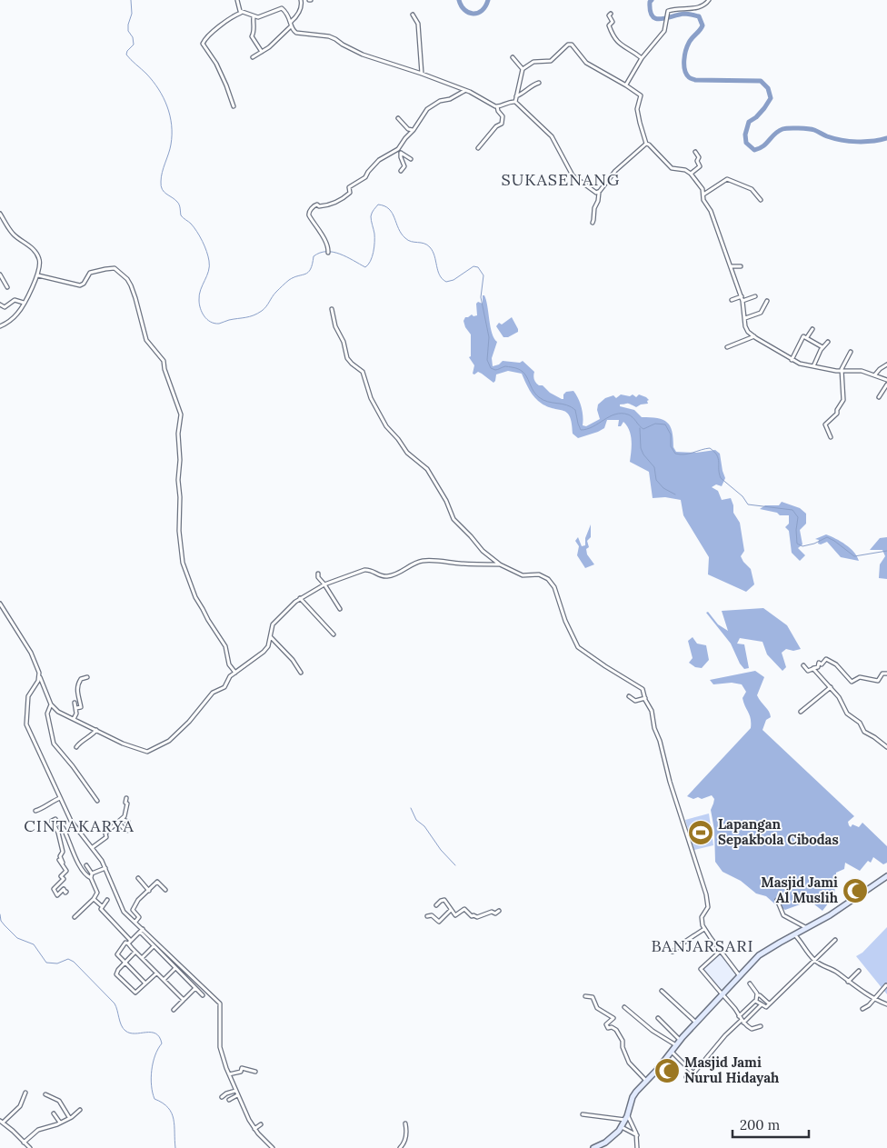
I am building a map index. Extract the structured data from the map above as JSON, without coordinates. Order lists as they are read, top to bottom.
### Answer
{
  "districts": ["SUKASENANG", "CINTAKARYA", "BANJARSARI"],
  "places": {
    "sports": ["Lapangan Sepakbola Cibodas"],
    "mosque": ["Masjid Jami Al Muslih", "Masjid Jami Nurul Hidayah"]
  },
  "scale_bar": "200 m"
}
